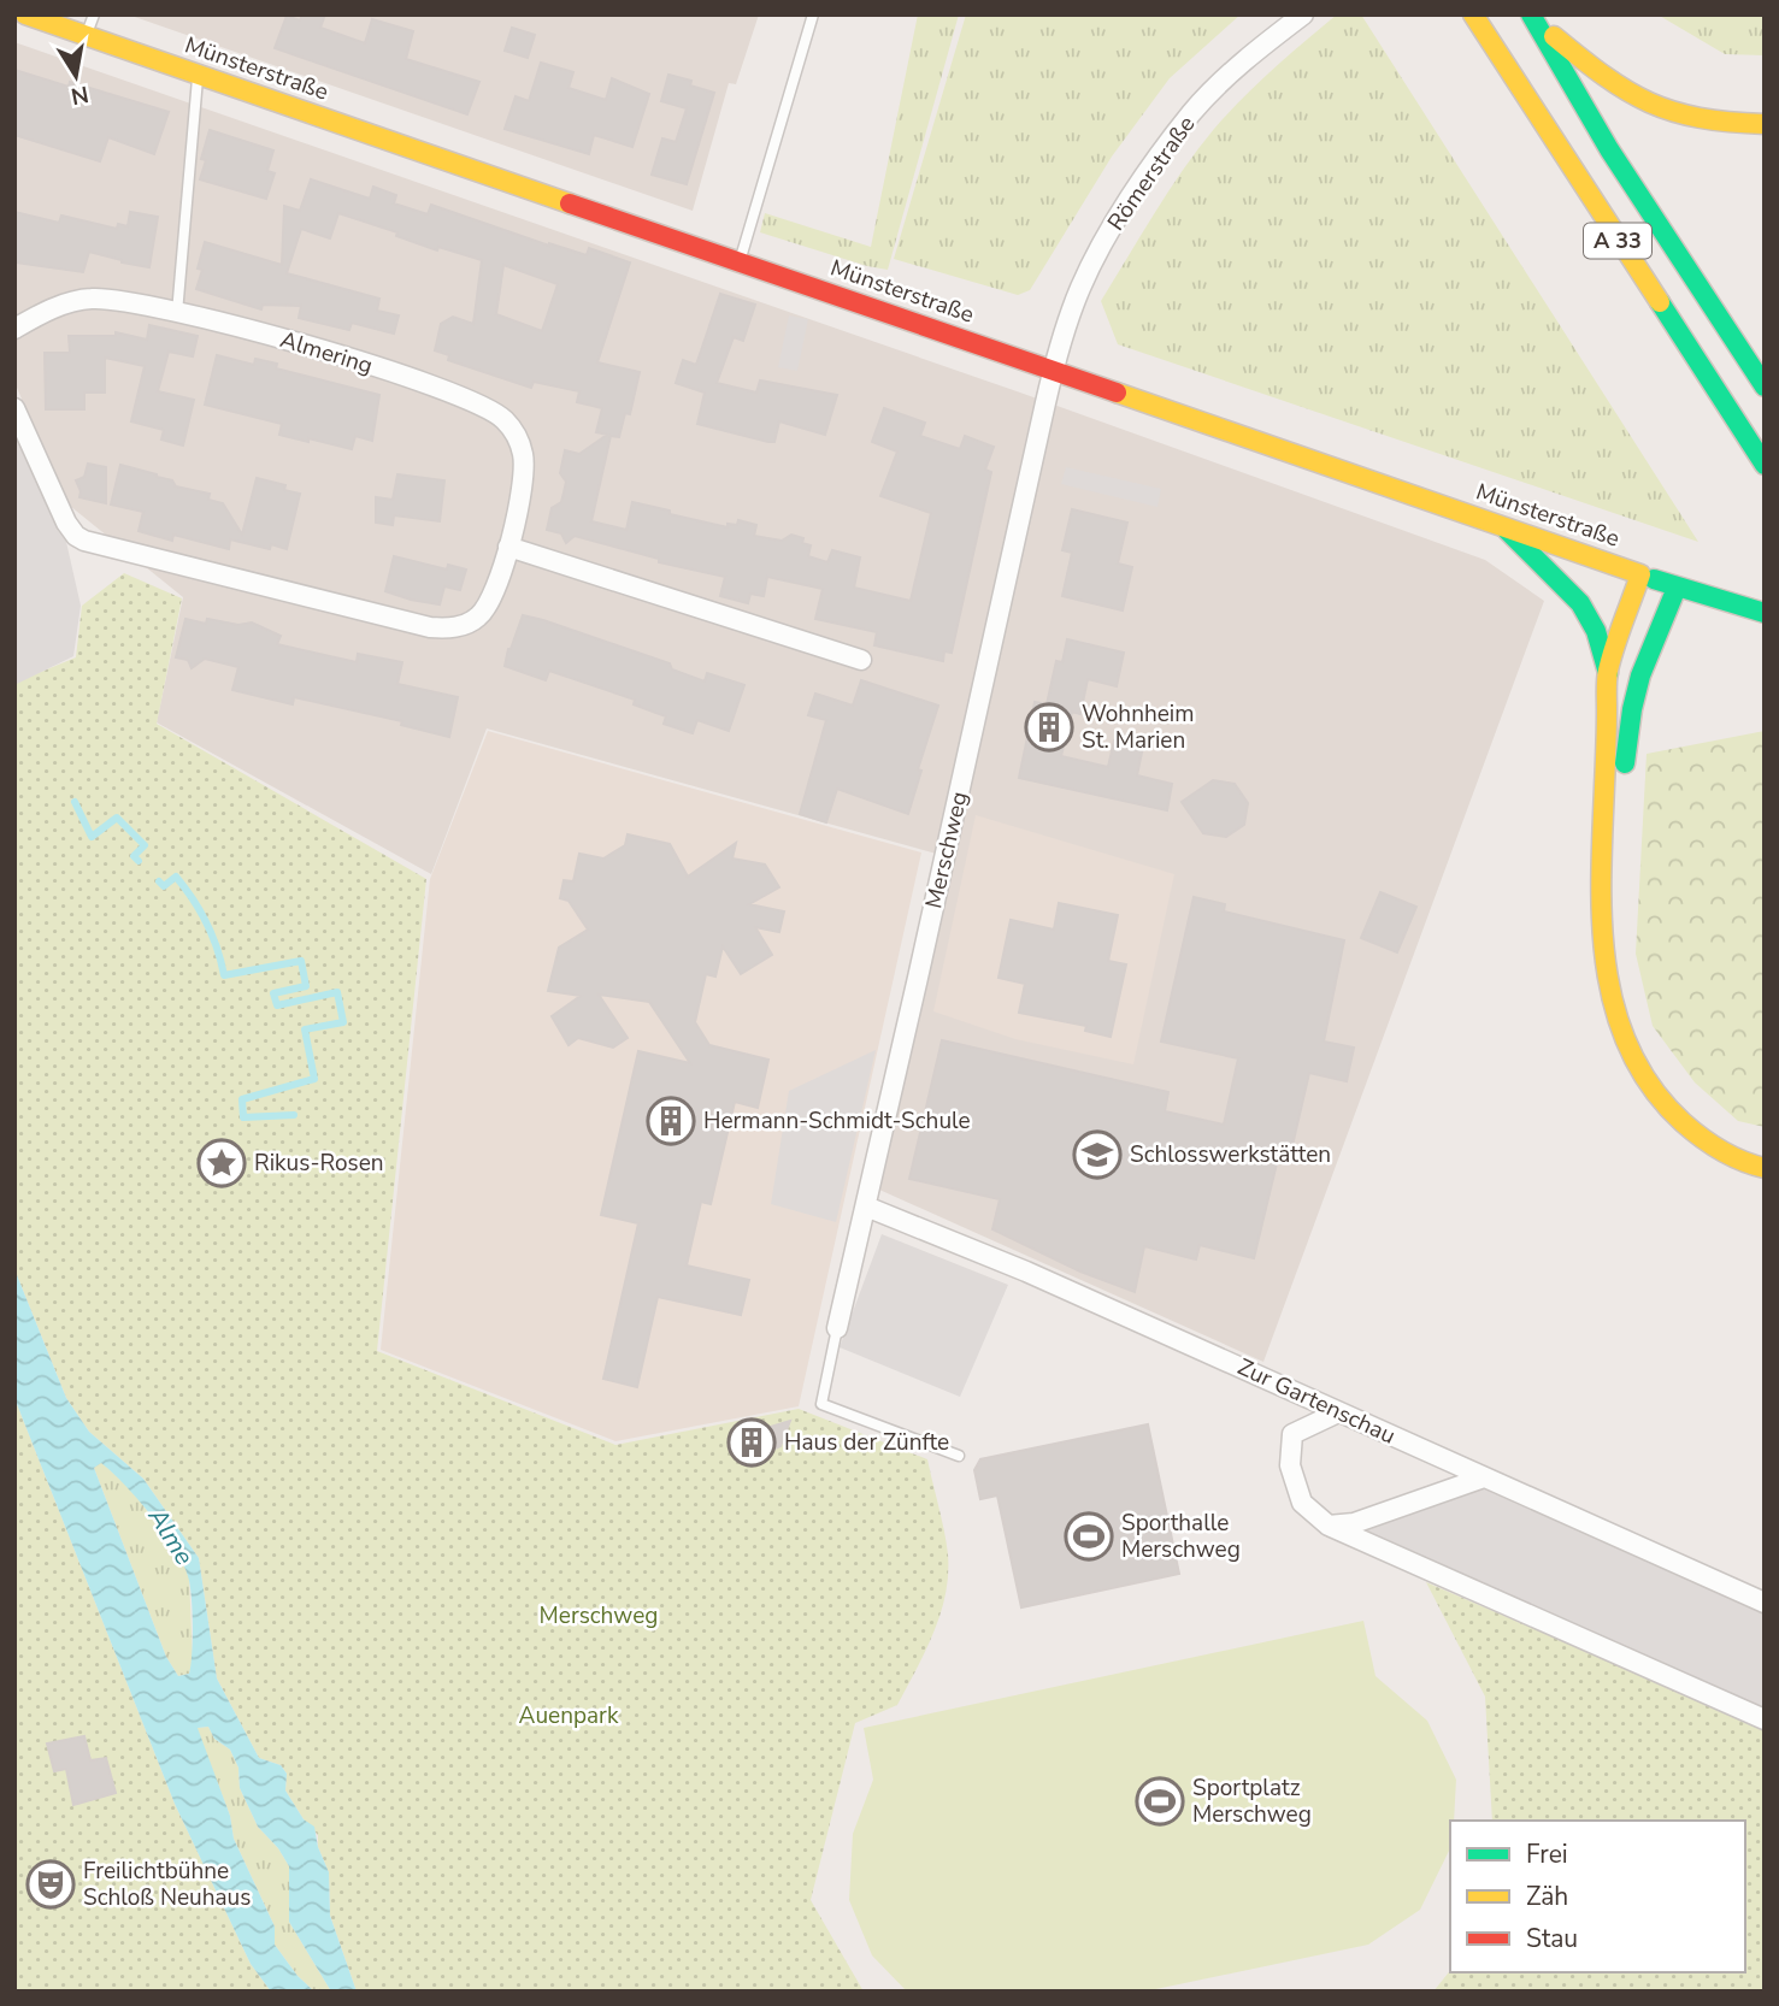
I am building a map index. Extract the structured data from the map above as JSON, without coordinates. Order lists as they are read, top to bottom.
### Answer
{
  "streets": {
    "main road": ["Münsterstraße", "A 33"],
    "street": [
      "Römerstraße",
      "Almering",
      "Merschweg",
      "Zur Gartenschau"
    ]
  },
  "crossings": [
    ["Münsterstraße", "Römerstraße"],
    ["Münsterstraße", "Merschweg"],
    ["Römerstraße", "Merschweg"],
    ["Merschweg", "Zur Gartenschau"]
  ],
  "water": ["Alme"],
  "parks": ["Merschweg", "Auenpark"],
  "places": {
    "building": ["Wohnheim St. Marien", "Hermann-Schmidt-Schule", "Haus der Zünfte"],
    "school or university": ["Schlosswerkstätten"],
    "place": ["Rikus-Rosen"],
    "sports": ["Sporthalle Merschweg", "Sportplatz Merschweg"],
    "theatre": ["Freilichtbühne Schloß Neuhaus"]
  },
  "legend": ["Frei", "Zäh", "Stau"],
  "north": "bottom"
}
